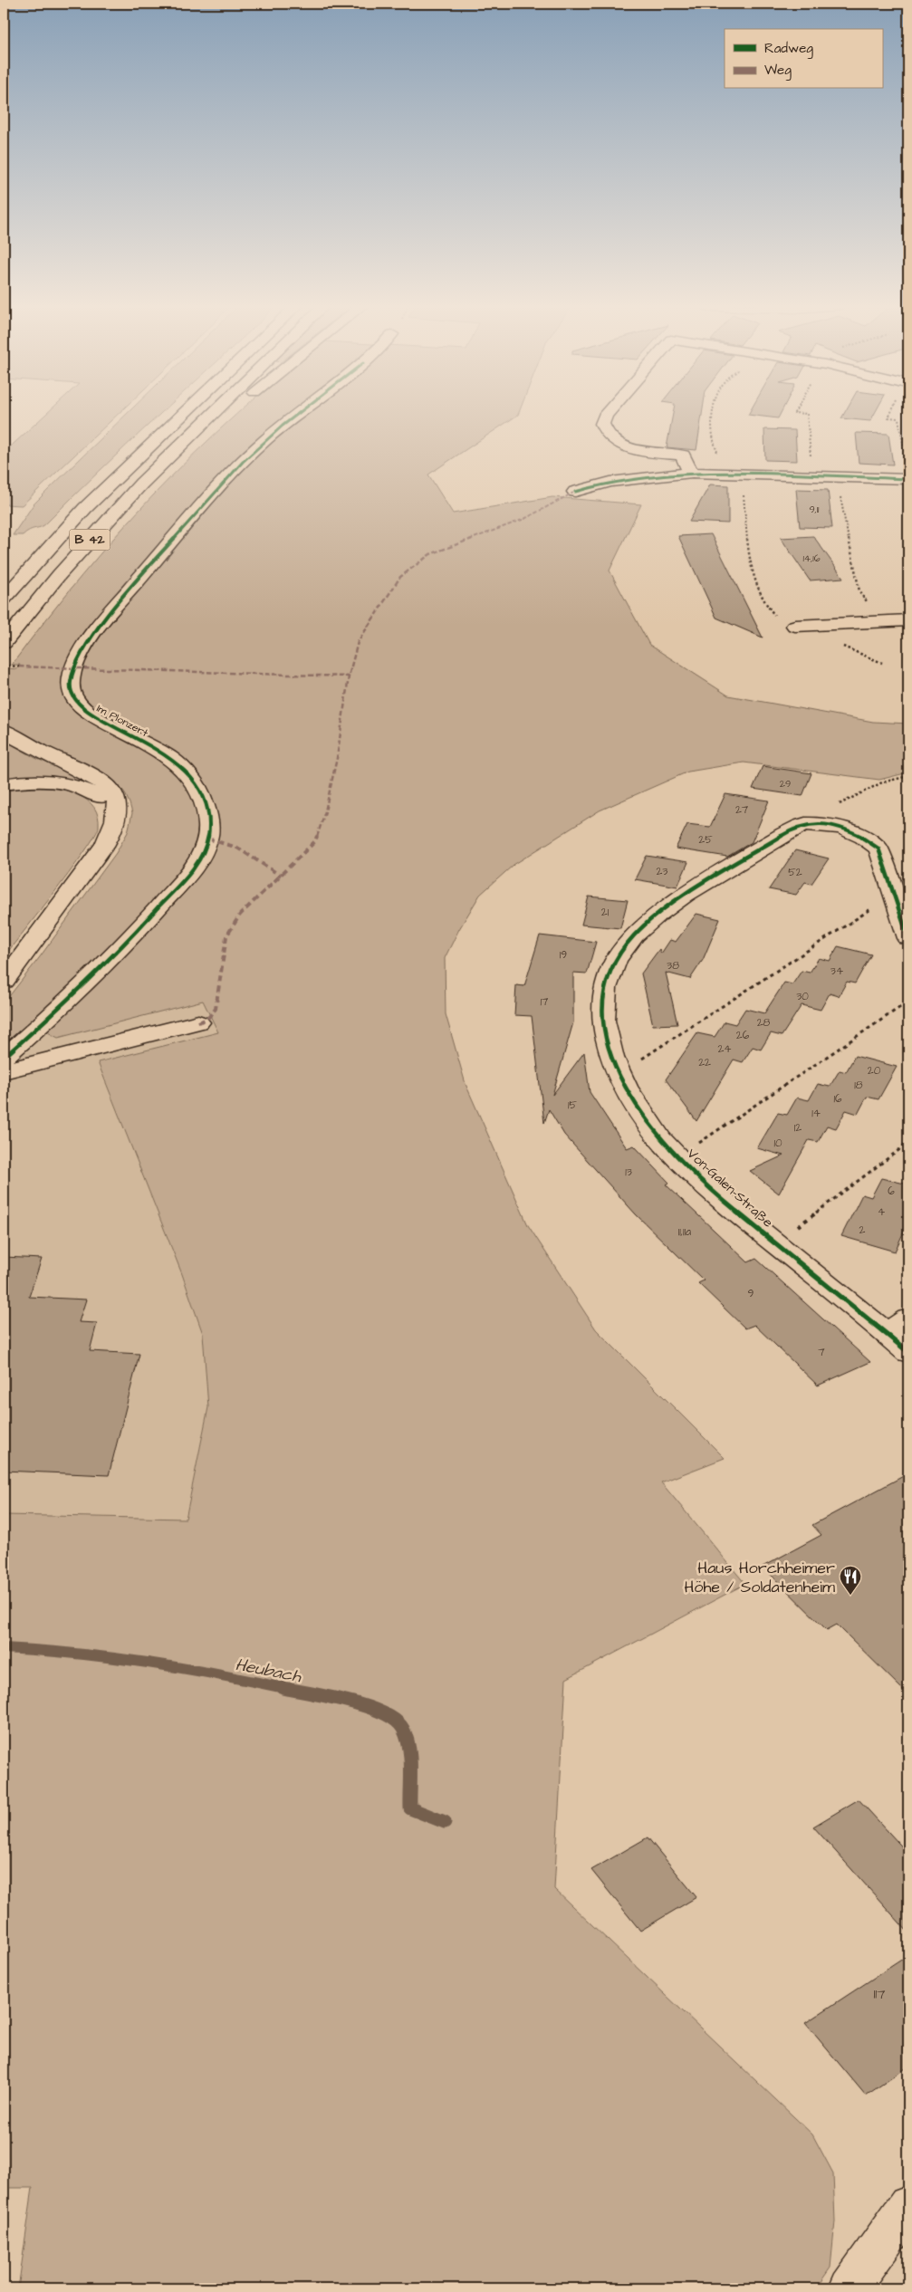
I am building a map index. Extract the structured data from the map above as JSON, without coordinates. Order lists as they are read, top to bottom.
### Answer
{
  "streets": {
    "main road": ["B 42", "Im Plonzert", "Von-Galen-Straße"]
  },
  "water": ["Heubach"],
  "places": {
    "restaurant": ["Haus Horchheimer Höhe / Soldatenheim"]
  },
  "house_numbers": [
    "9,11",
    "14,16",
    "29",
    "27",
    "25",
    "23",
    "52",
    "21",
    "19",
    "38",
    "34",
    "30",
    "17",
    "28",
    "26",
    "24",
    "22",
    "20",
    "18",
    "16",
    "15",
    "14",
    "12",
    "10",
    "13",
    "6",
    "4",
    "2",
    "11,11a",
    "9",
    "7",
    "117"
  ],
  "legend": ["Radweg", "Weg"]
}
